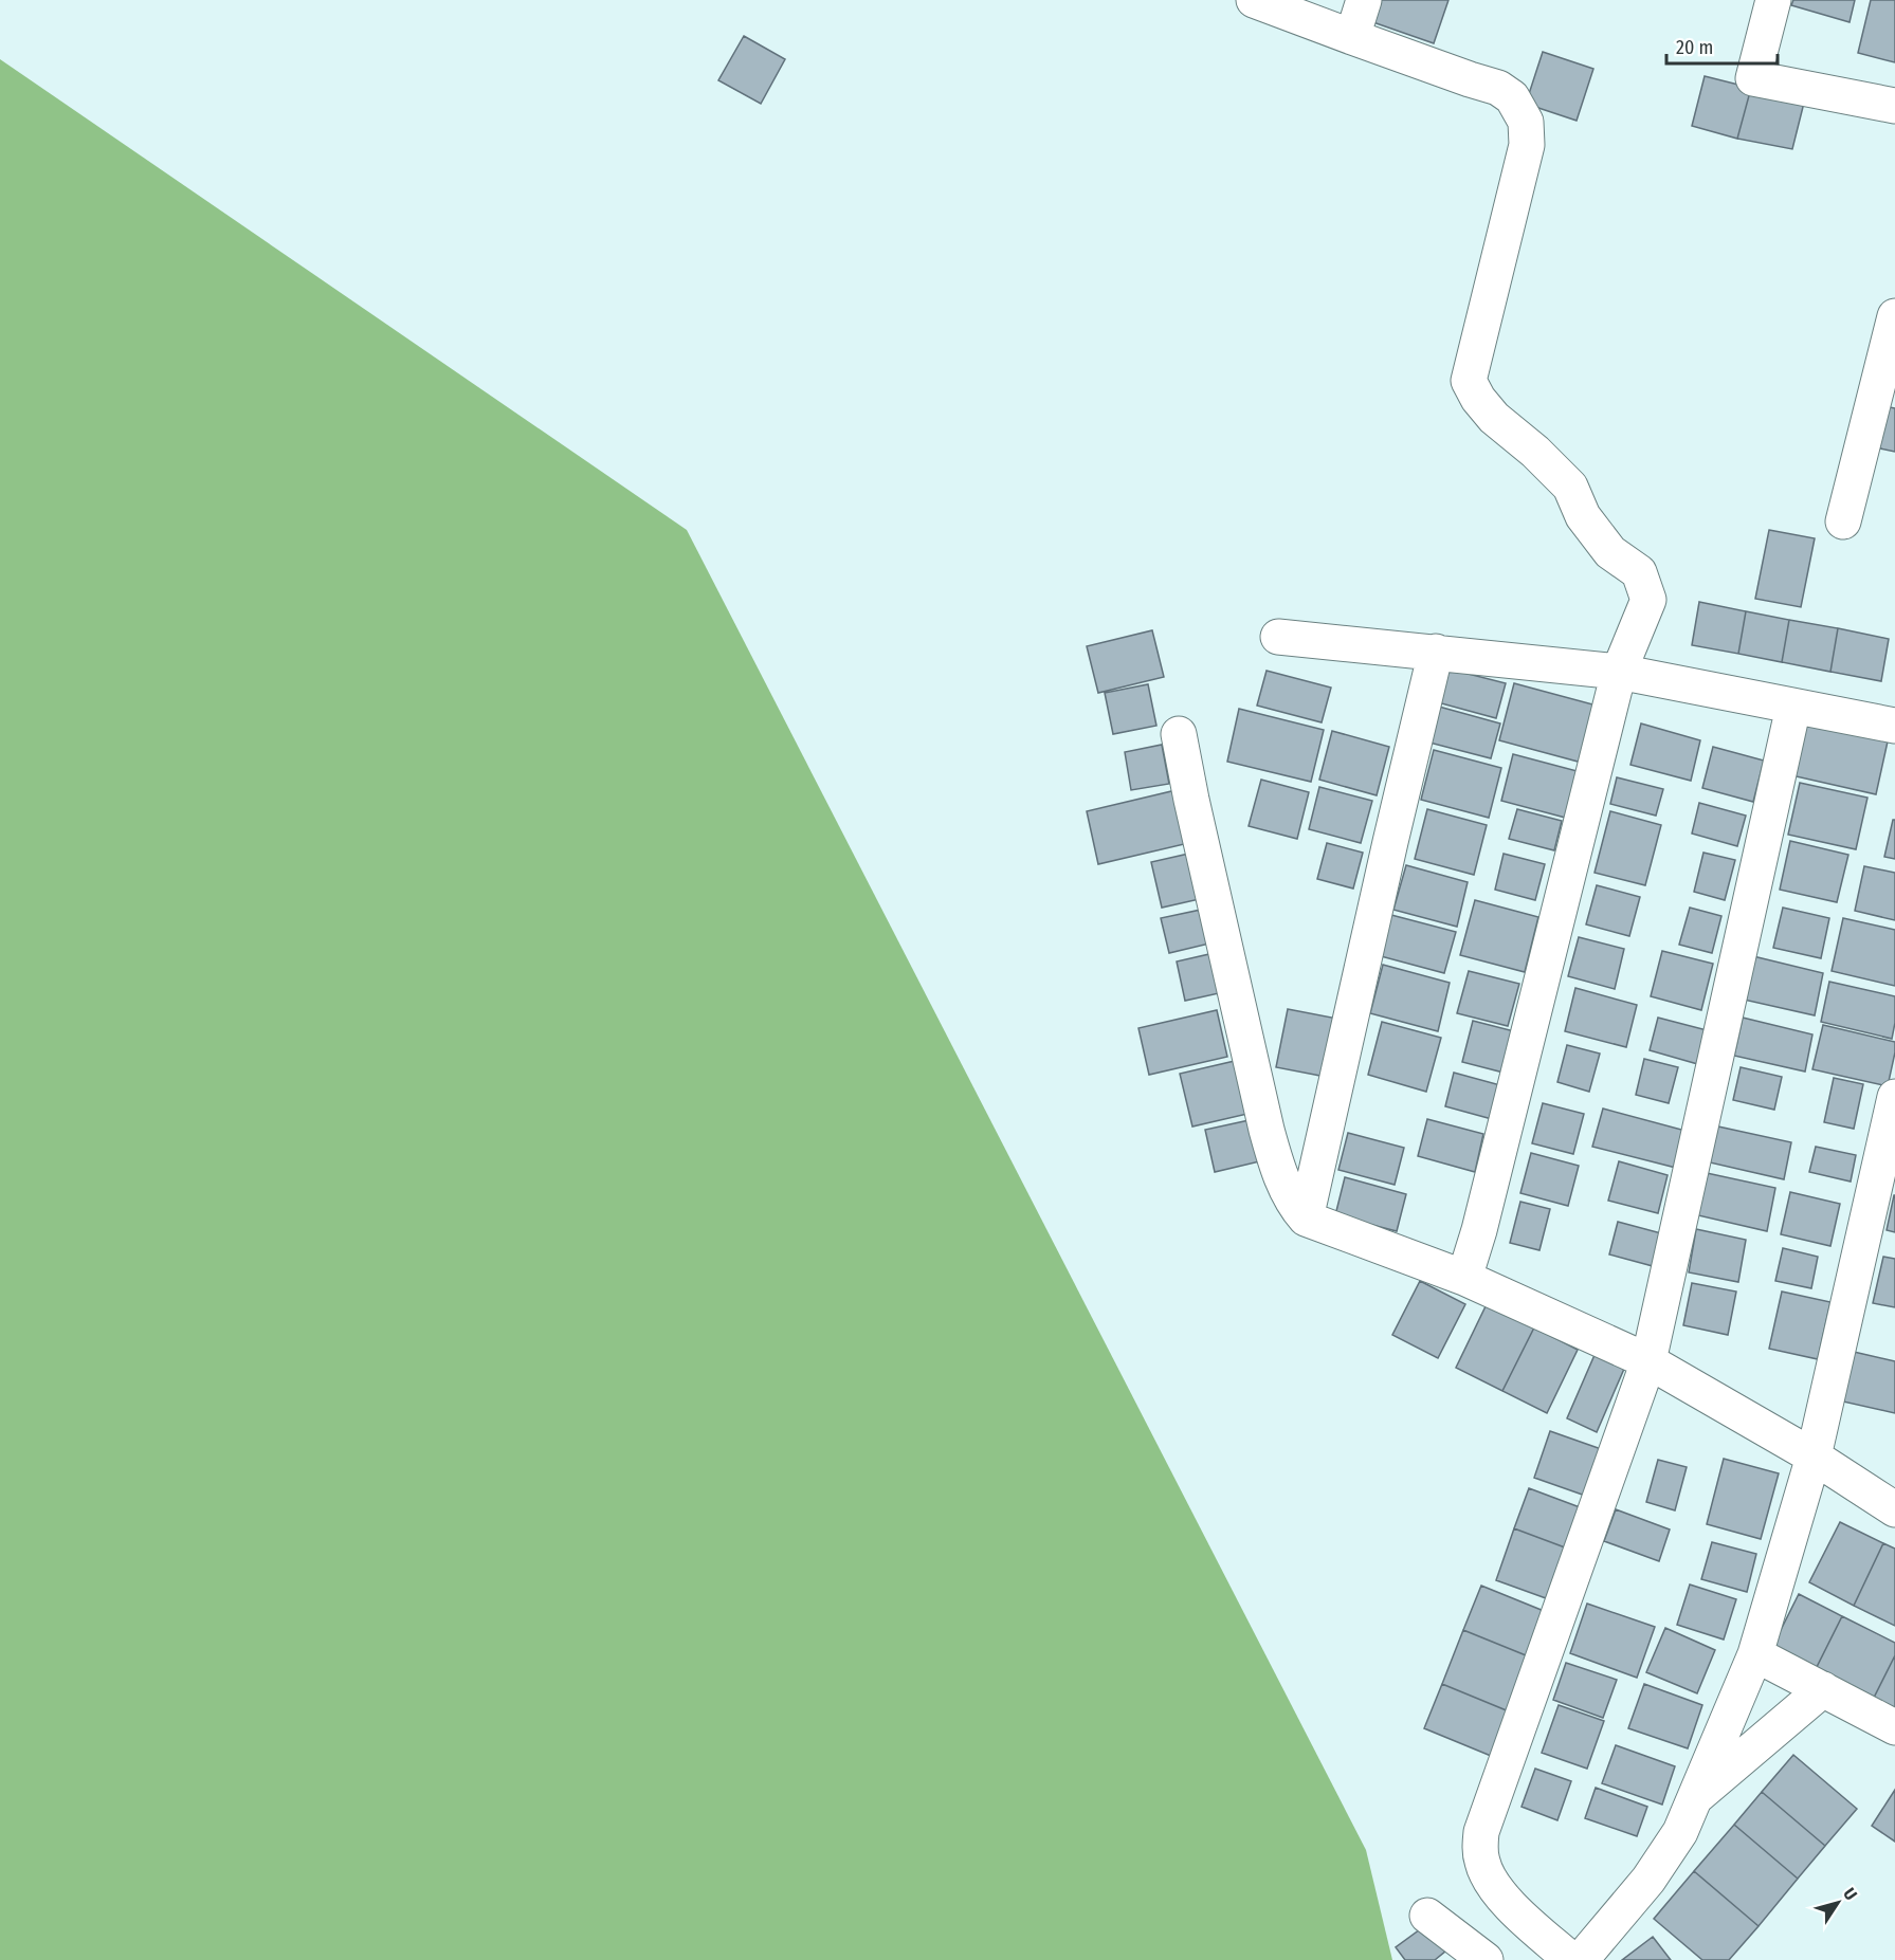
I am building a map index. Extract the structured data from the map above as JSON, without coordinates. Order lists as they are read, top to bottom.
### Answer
{
  "scale_bar": "20 m",
  "north": "top right"
}
